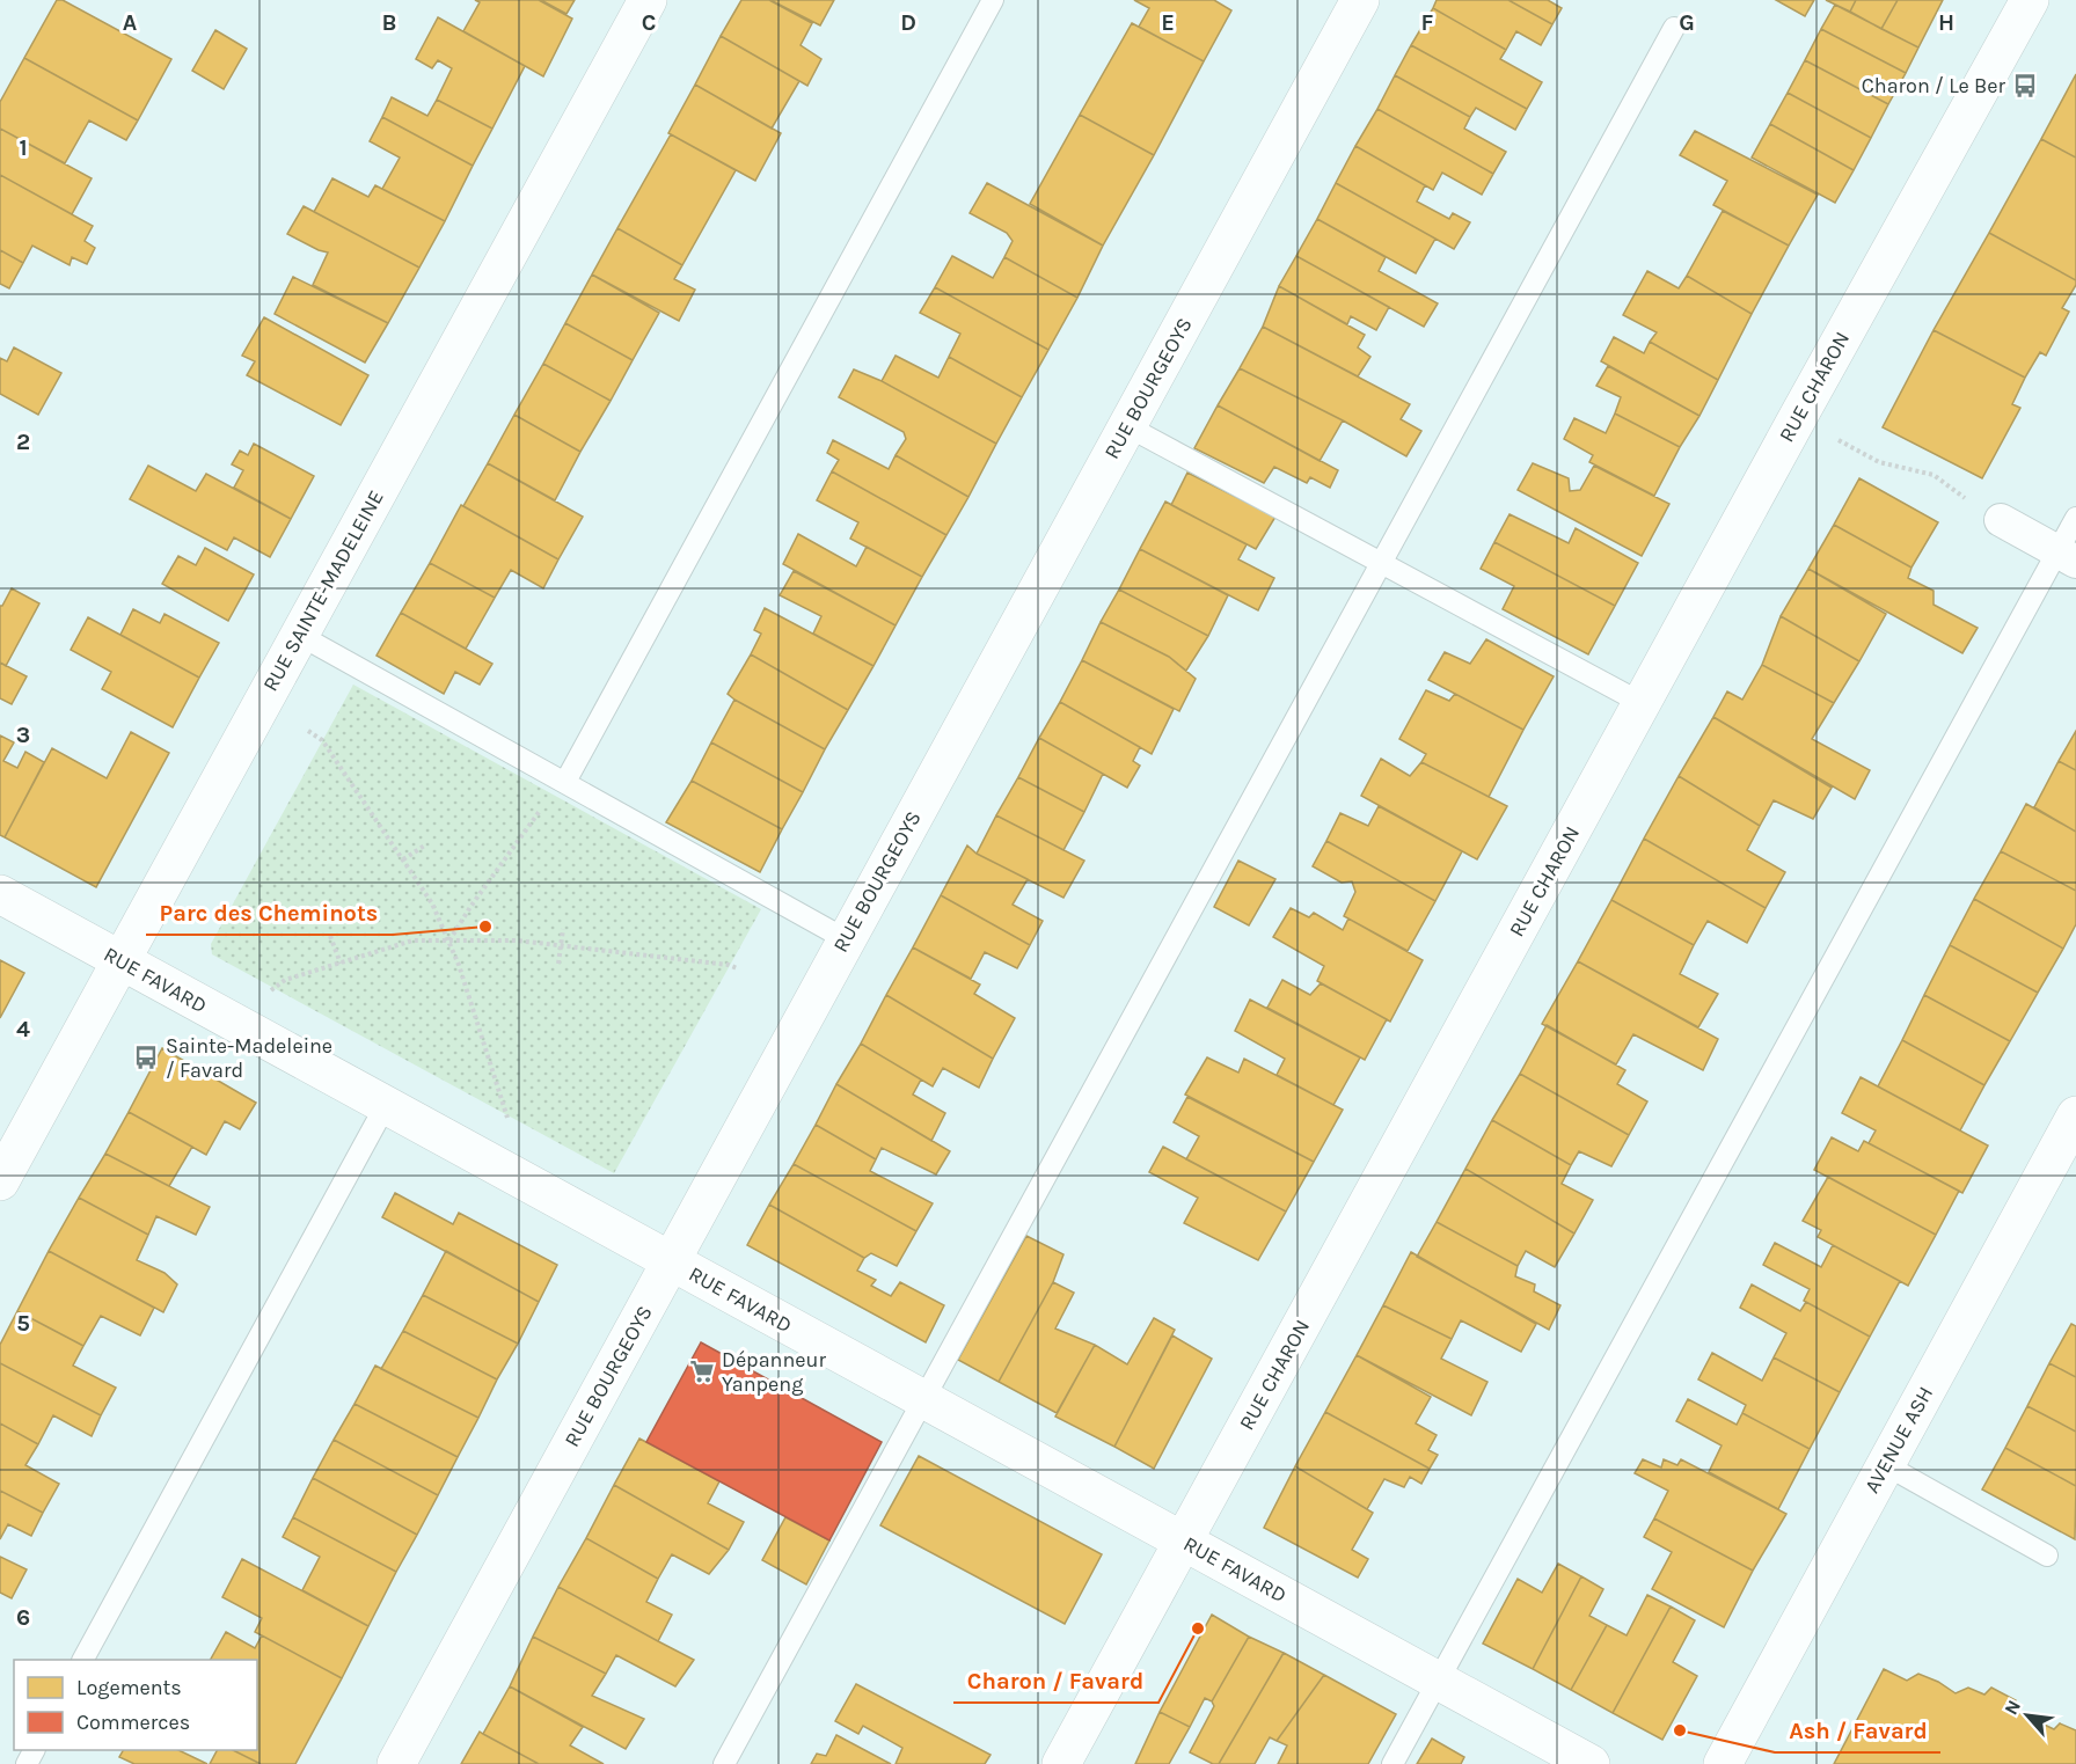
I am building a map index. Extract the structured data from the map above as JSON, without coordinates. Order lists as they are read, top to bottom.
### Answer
{
  "streets": {
    "street": [
      "RUE CHARON",
      "RUE BOURGEOYS",
      "RUE SAINTE-MADELEINE",
      "RUE FAVARD",
      "AVENUE ASH"
    ]
  },
  "crossings": [
    ["RUE CHARON", "RUE FAVARD"],
    ["RUE BOURGEOYS", "RUE FAVARD"],
    ["RUE SAINTE-MADELEINE", "RUE FAVARD"]
  ],
  "places": {
    "bus stop": ["Charon / Le Ber", "Sainte-Madeleine / Favard"],
    "other": ["Parc des Cheminots", "Charon / Favard", "Ash / Favard"],
    "supermarket": ["Dépanneur Yanpeng"]
  },
  "legend": ["Logements", "Commerces"],
  "north": "top left",
  "grid": {
    "columns": [
      "A",
      "B",
      "C",
      "D",
      "E",
      "F",
      "G",
      "H"
    ],
    "rows": [
      "1",
      "2",
      "3",
      "4",
      "5",
      "6"
    ]
  }
}
